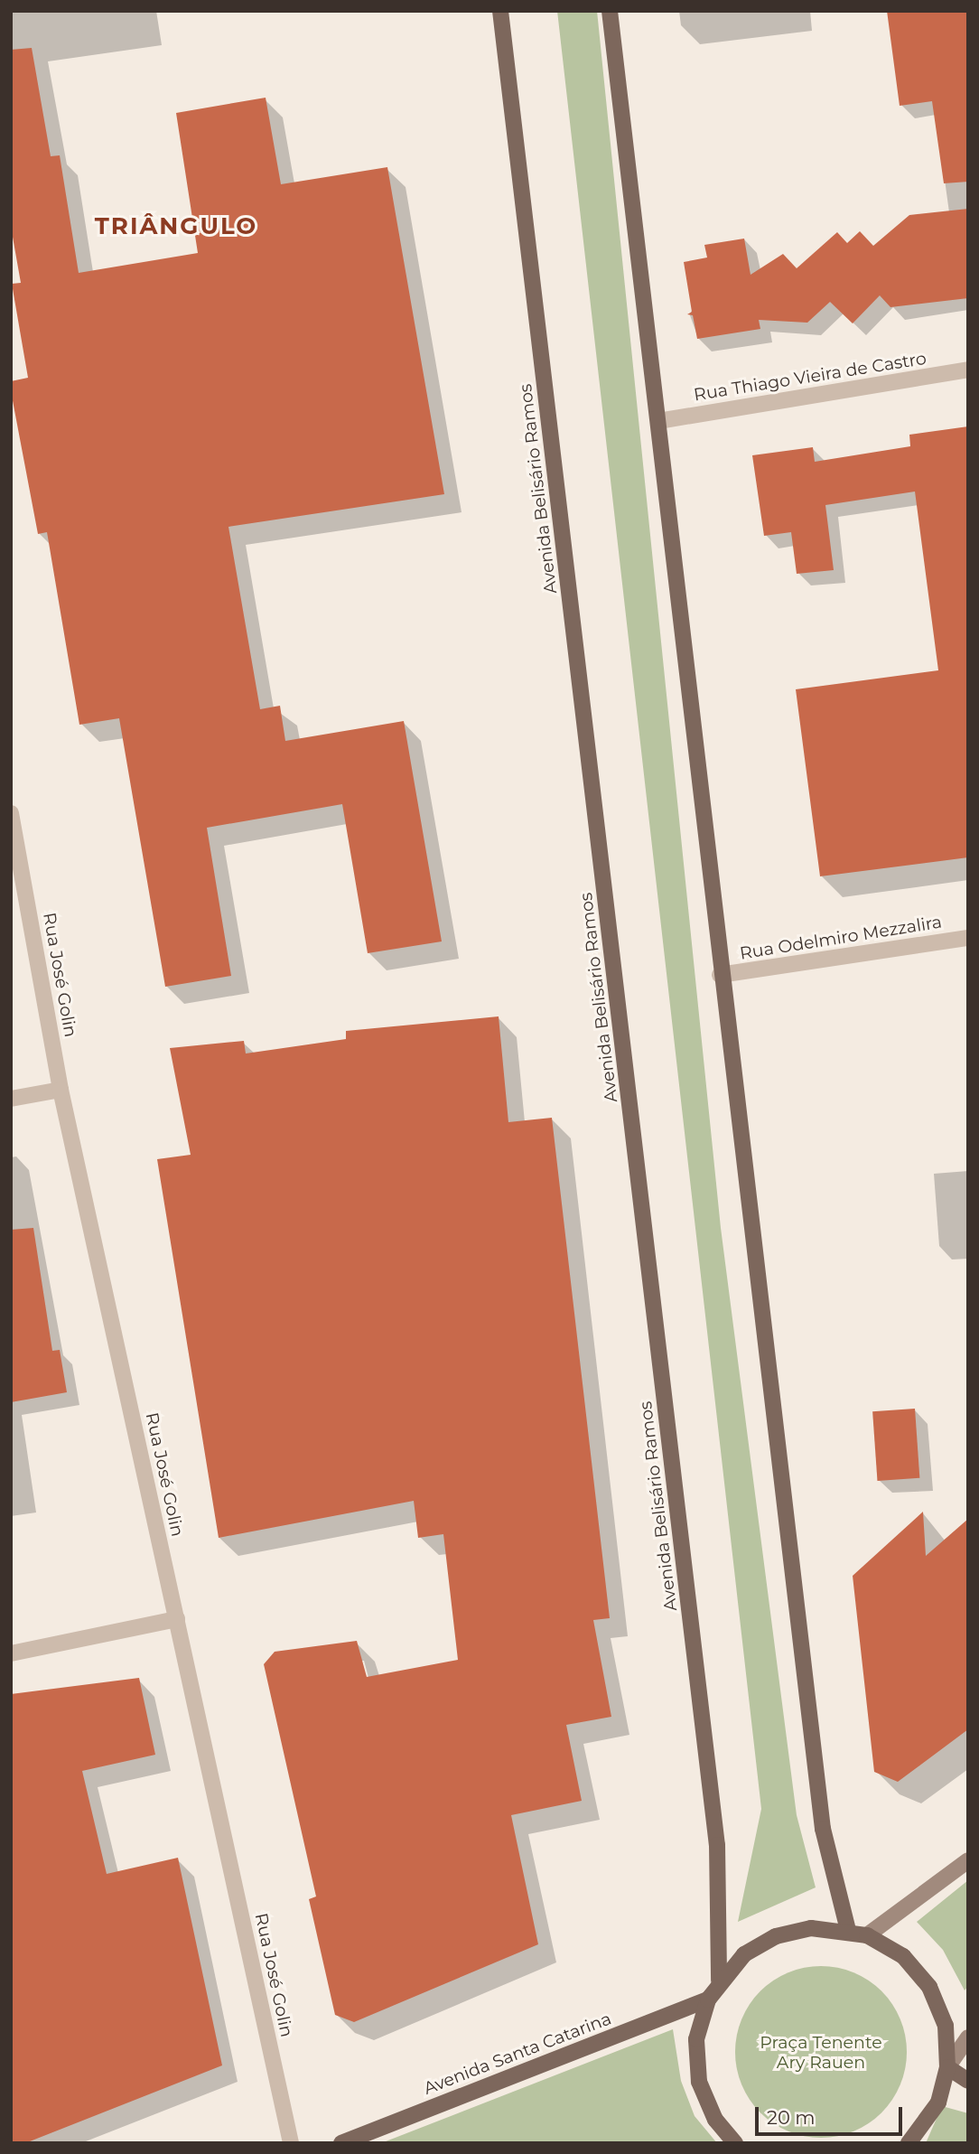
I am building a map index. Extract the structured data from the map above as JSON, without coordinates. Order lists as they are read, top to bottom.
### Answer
{
  "streets": {
    "main road": ["Avenida Belisário Ramos", "Avenida Santa Catarina"],
    "street": ["Rua Thiago Vieira de Castro", "Rua Odelmiro Mezzalira", "Rua José Golin"]
  },
  "districts": ["TRIÂNGULO"],
  "parks": ["Praça Tenente Ary Rauen"],
  "scale_bar": "20 m"
}
